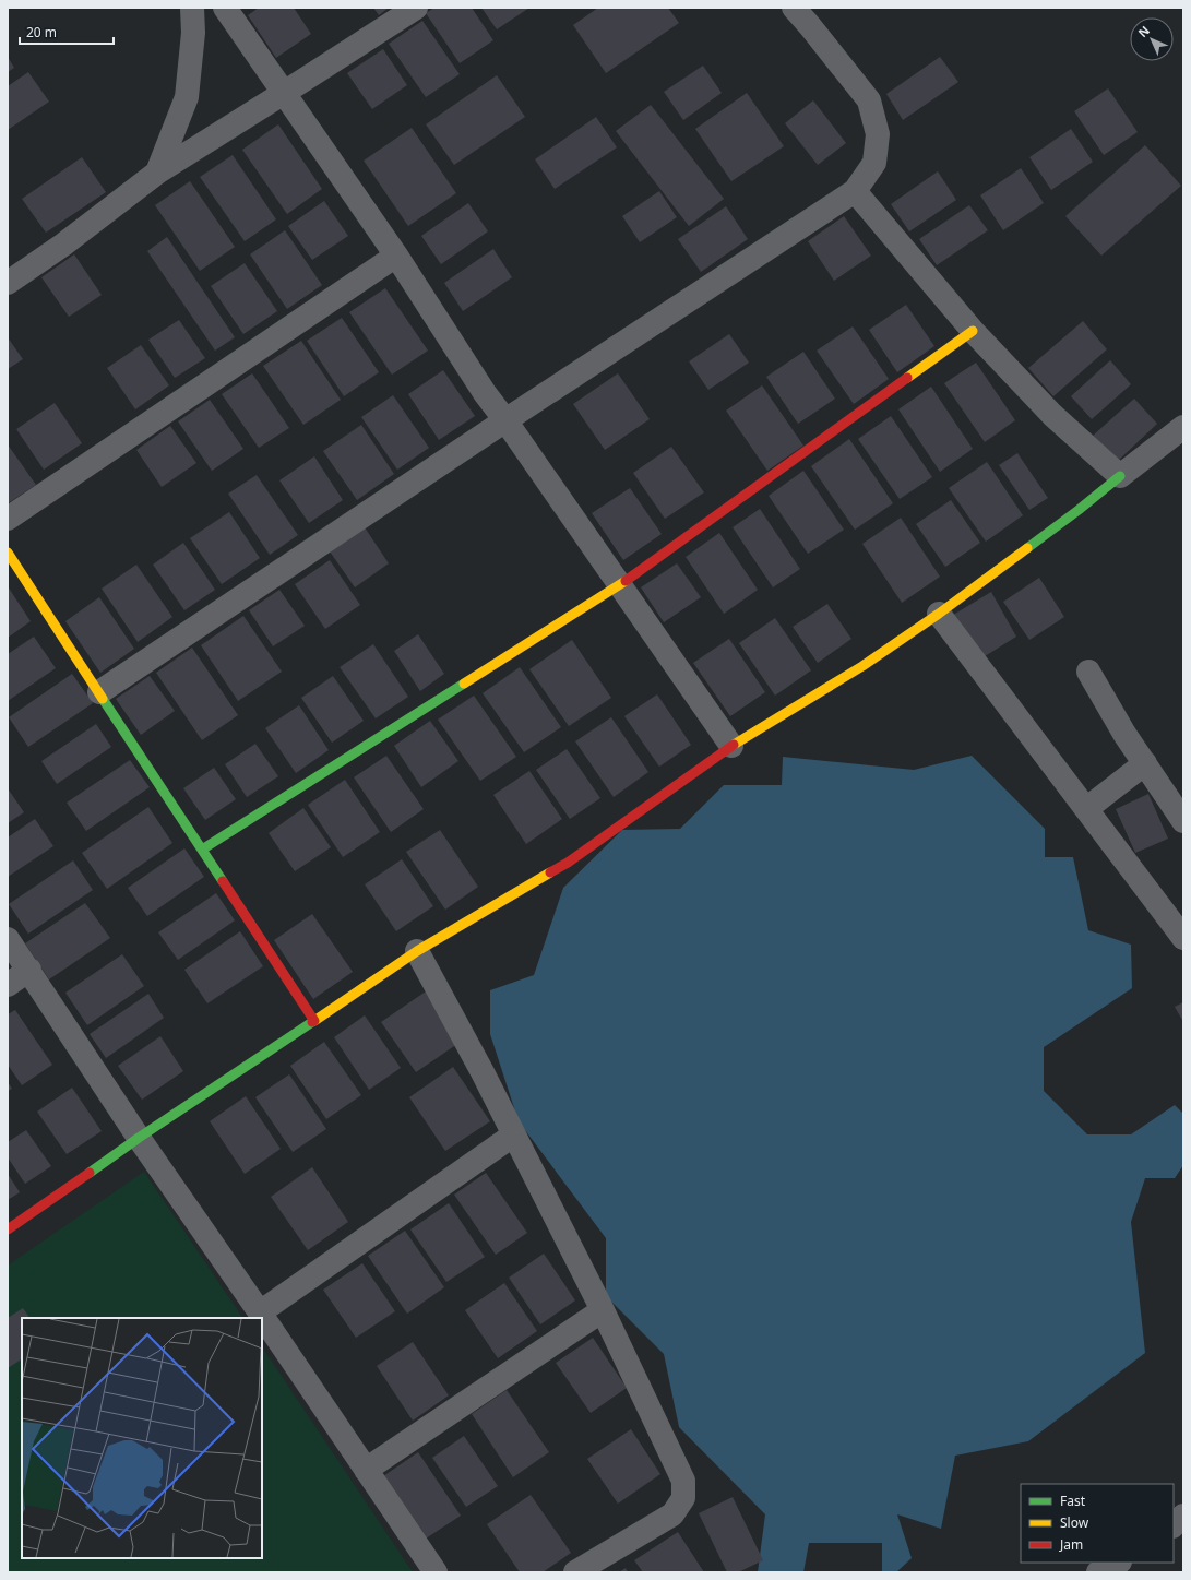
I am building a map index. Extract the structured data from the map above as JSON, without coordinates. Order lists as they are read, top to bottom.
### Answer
{
  "legend": ["Fast", "Slow", "Jam"],
  "scale_bar": "20 m",
  "north": "top left"
}
